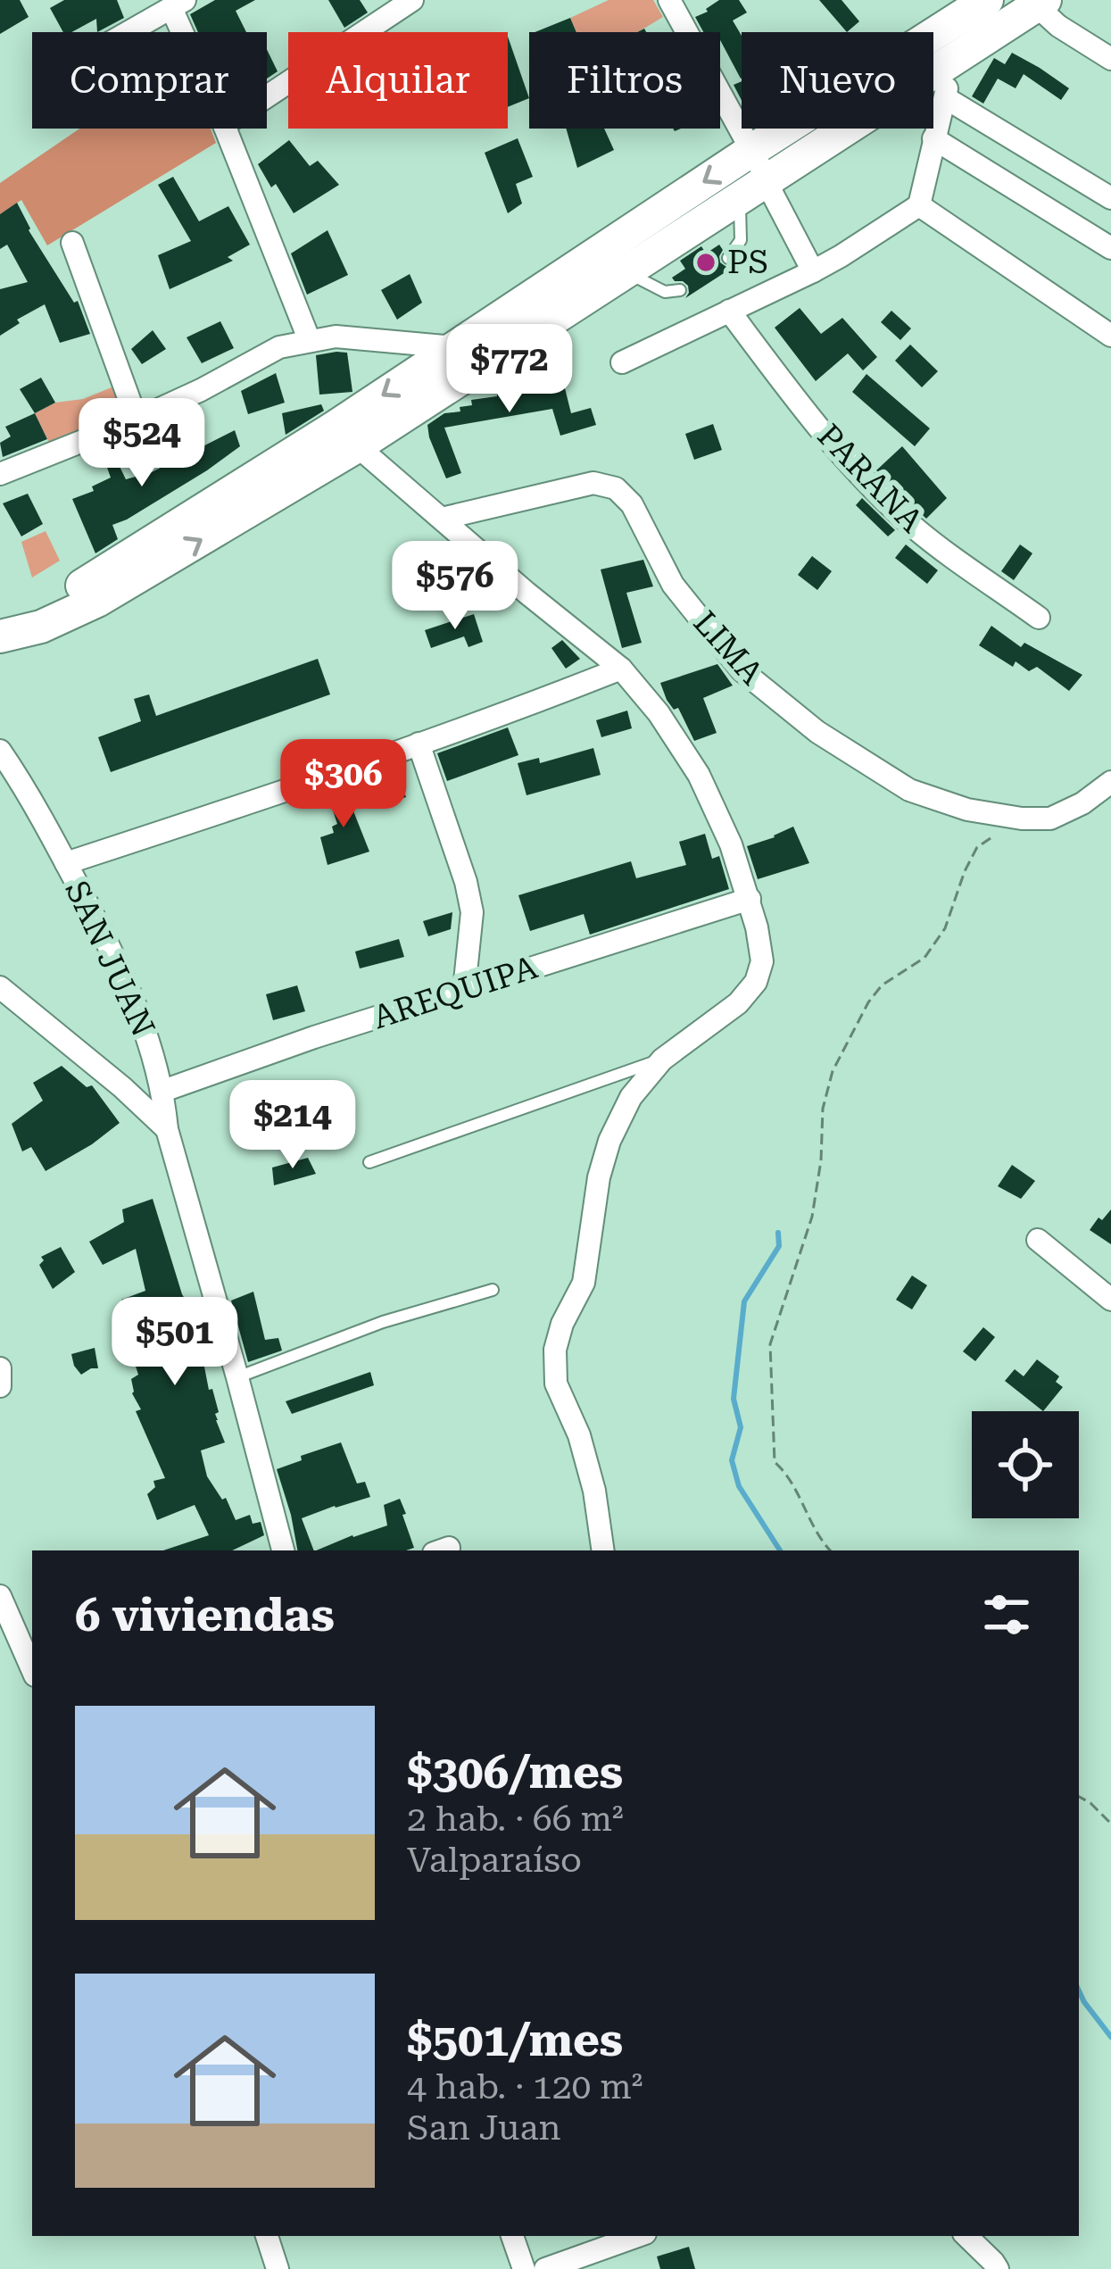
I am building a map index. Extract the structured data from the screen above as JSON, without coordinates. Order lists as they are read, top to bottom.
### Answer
{
  "streets": {
    "street": [
      "PARANA",
      "LIMA",
      "SAN JUAN",
      "AREQUIPA"
    ]
  },
  "crossings": [
    ["SAN JUAN", "AREQUIPA"]
  ],
  "places": ["PS"],
  "page": {
    "chip": [
      "Comprar",
      "Alquilar",
      "Filtros",
      "Nuevo"
    ],
    "price": [
      "$772",
      "$524",
      "$576",
      "$306",
      "$214",
      "$501"
    ],
    "heading": "6 viviendas",
    "list": [
      {
        "name": "$306/mes",
        "note": "2 hab. · 66 m² · Valparaíso"
      },
      {
        "name": "$501/mes",
        "note": "4 hab. · 120 m² · San Juan"
      }
    ]
  }
}
